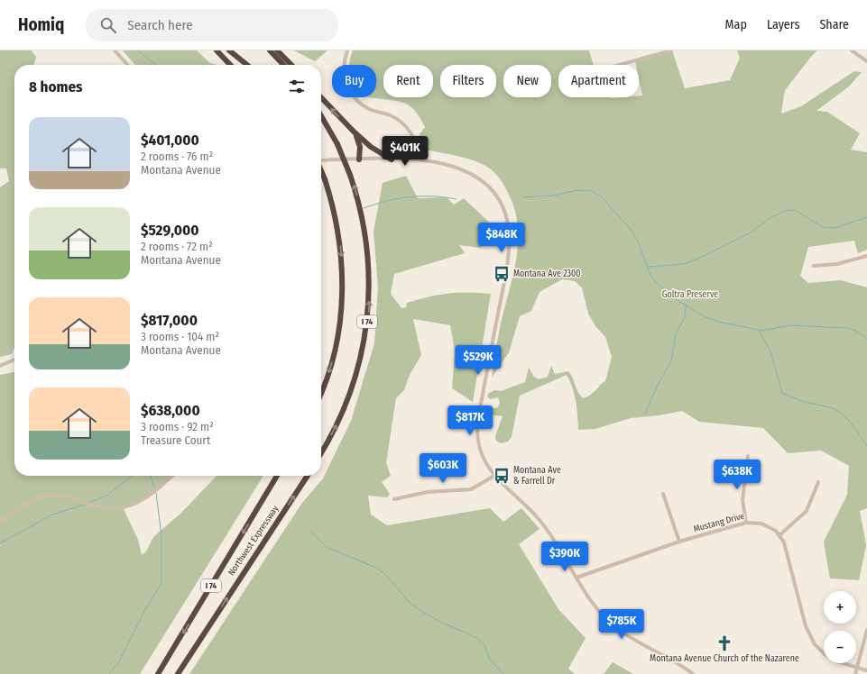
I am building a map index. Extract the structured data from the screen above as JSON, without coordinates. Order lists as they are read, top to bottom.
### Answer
{
  "streets": {
    "highway": ["I 74", "Northwest Expressway"],
    "street": ["Mustang Drive"]
  },
  "parks": ["Goltra Preserve"],
  "places": {
    "bus stop": ["Montana Ave 2300", "Montana Ave & Farrell Dr"],
    "church": ["Montana Avenue Church of the Nazarene"]
  },
  "page": {
    "header": "Homiq",
    "search": "Search here",
    "nav": ["Map", "Layers", "Share"],
    "chip": [
      "Buy",
      "Rent",
      "Filters",
      "New",
      "Apartment"
    ],
    "heading": "8 homes",
    "list": [
      {
        "name": "$401,000",
        "note": "2 rooms · 76 m² · Montana Avenue"
      },
      {
        "name": "$529,000",
        "note": "2 rooms · 72 m² · Montana Avenue"
      },
      {
        "name": "$817,000",
        "note": "3 rooms · 104 m² · Montana Avenue"
      },
      {
        "name": "$638,000",
        "note": "3 rooms · 92 m² · Treasure Court"
      }
    ],
    "price": [
      "$401K",
      "$848K",
      "$529K",
      "$817K",
      "$603K",
      "$638K",
      "$390K",
      "$785K"
    ],
    "map_buttons": ["+", "−"]
  }
}
